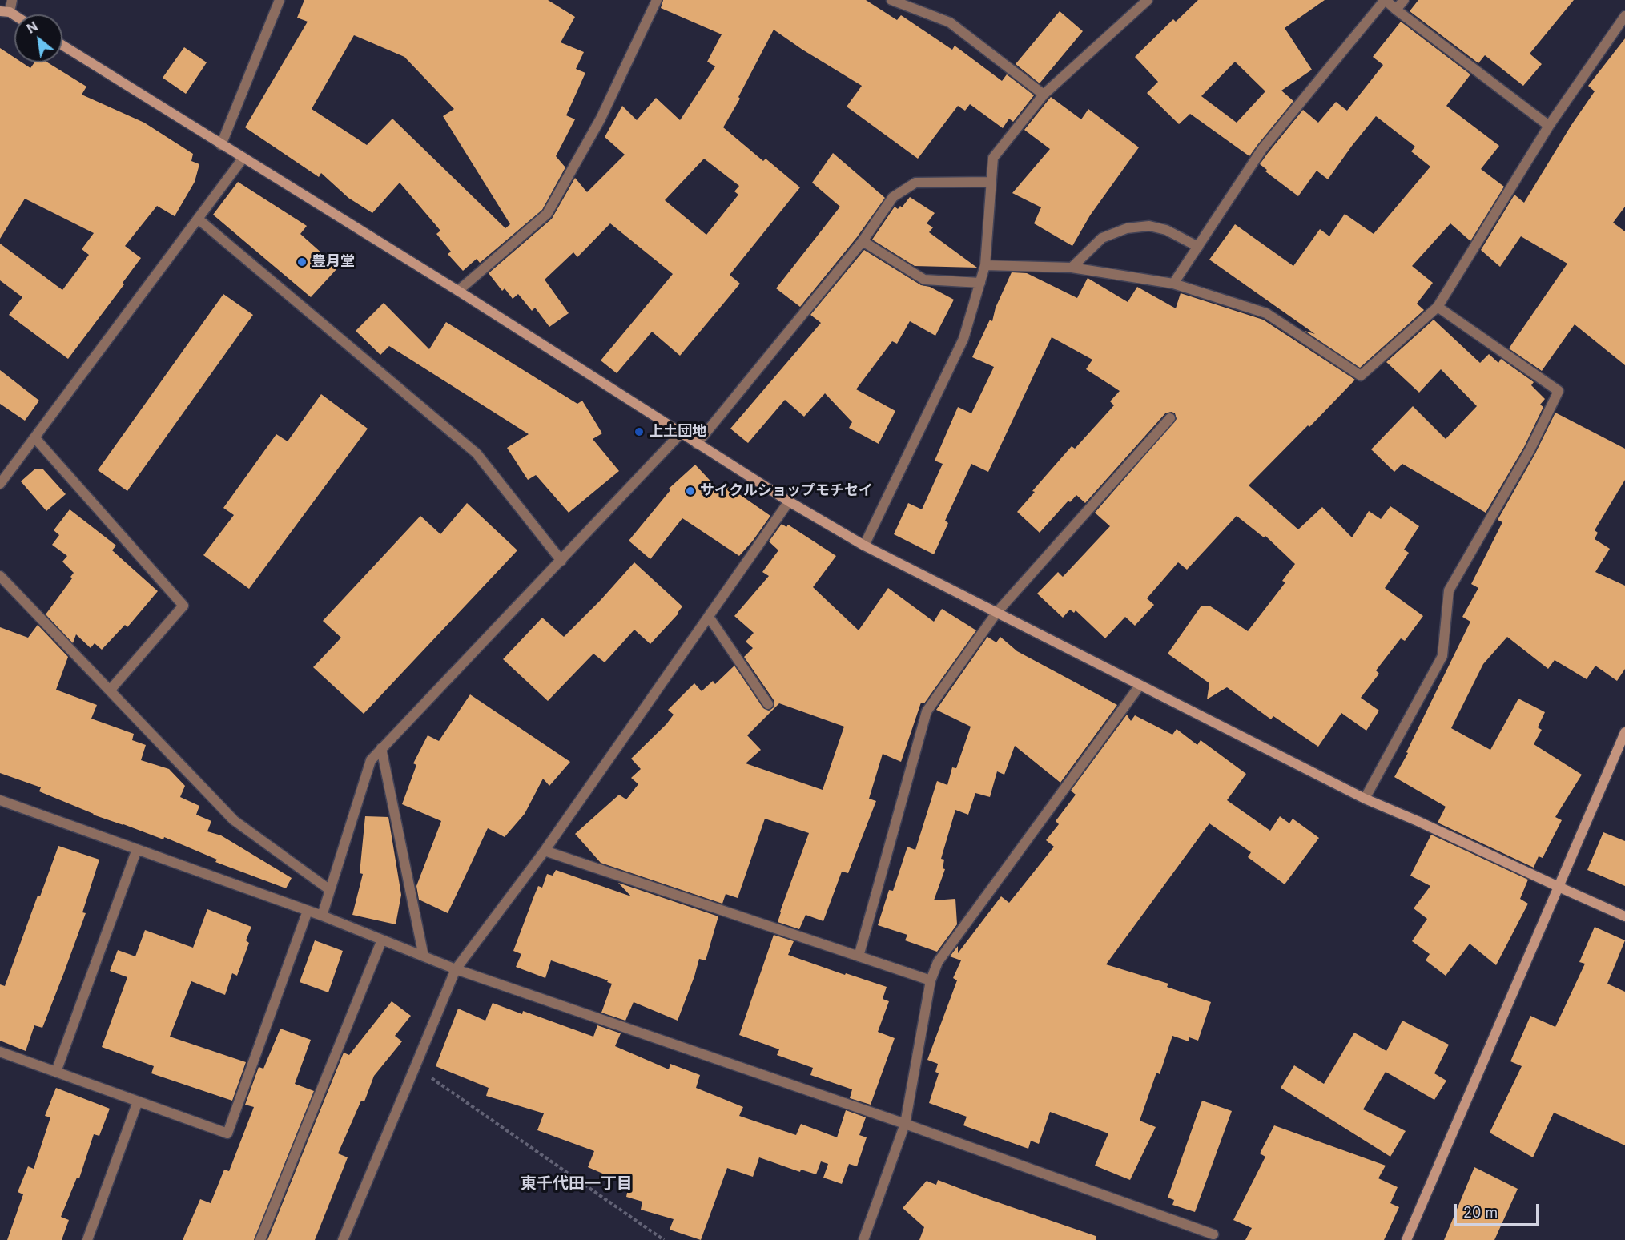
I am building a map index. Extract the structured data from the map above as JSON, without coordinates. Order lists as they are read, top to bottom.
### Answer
{
  "districts": ["東千代田一丁目"],
  "places": ["豊月堂", "上土団地", "サイクルショップモチセイ"],
  "scale_bar": "20 m",
  "north": "top left"
}
